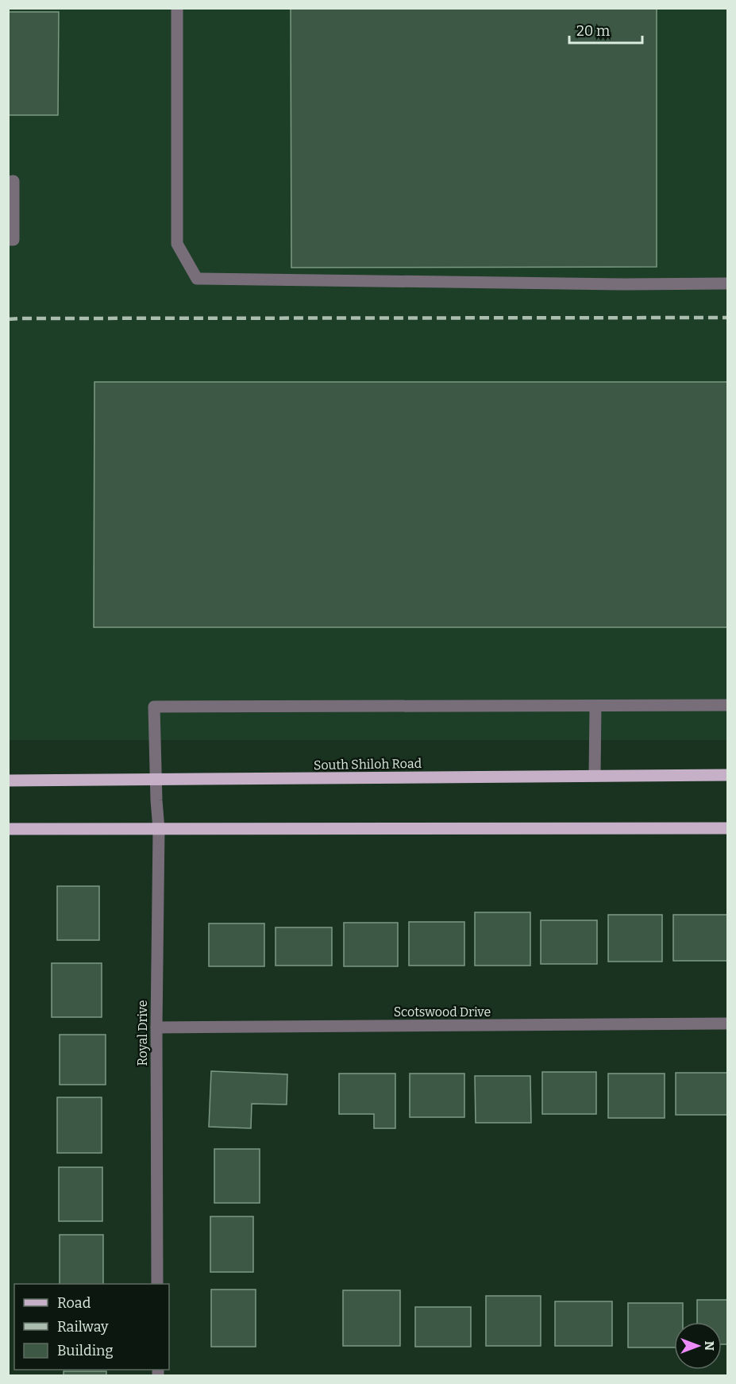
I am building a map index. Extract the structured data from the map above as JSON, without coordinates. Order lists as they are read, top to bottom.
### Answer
{
  "streets": {
    "main road": ["South Shiloh Road"],
    "street": ["Scotswood Drive", "Royal Drive"]
  },
  "crossings": [
    ["South Shiloh Road", "Royal Drive"],
    ["Scotswood Drive", "Royal Drive"]
  ],
  "legend": ["Road", "Railway", "Building"],
  "scale_bar": "20 m",
  "north": "right"
}
